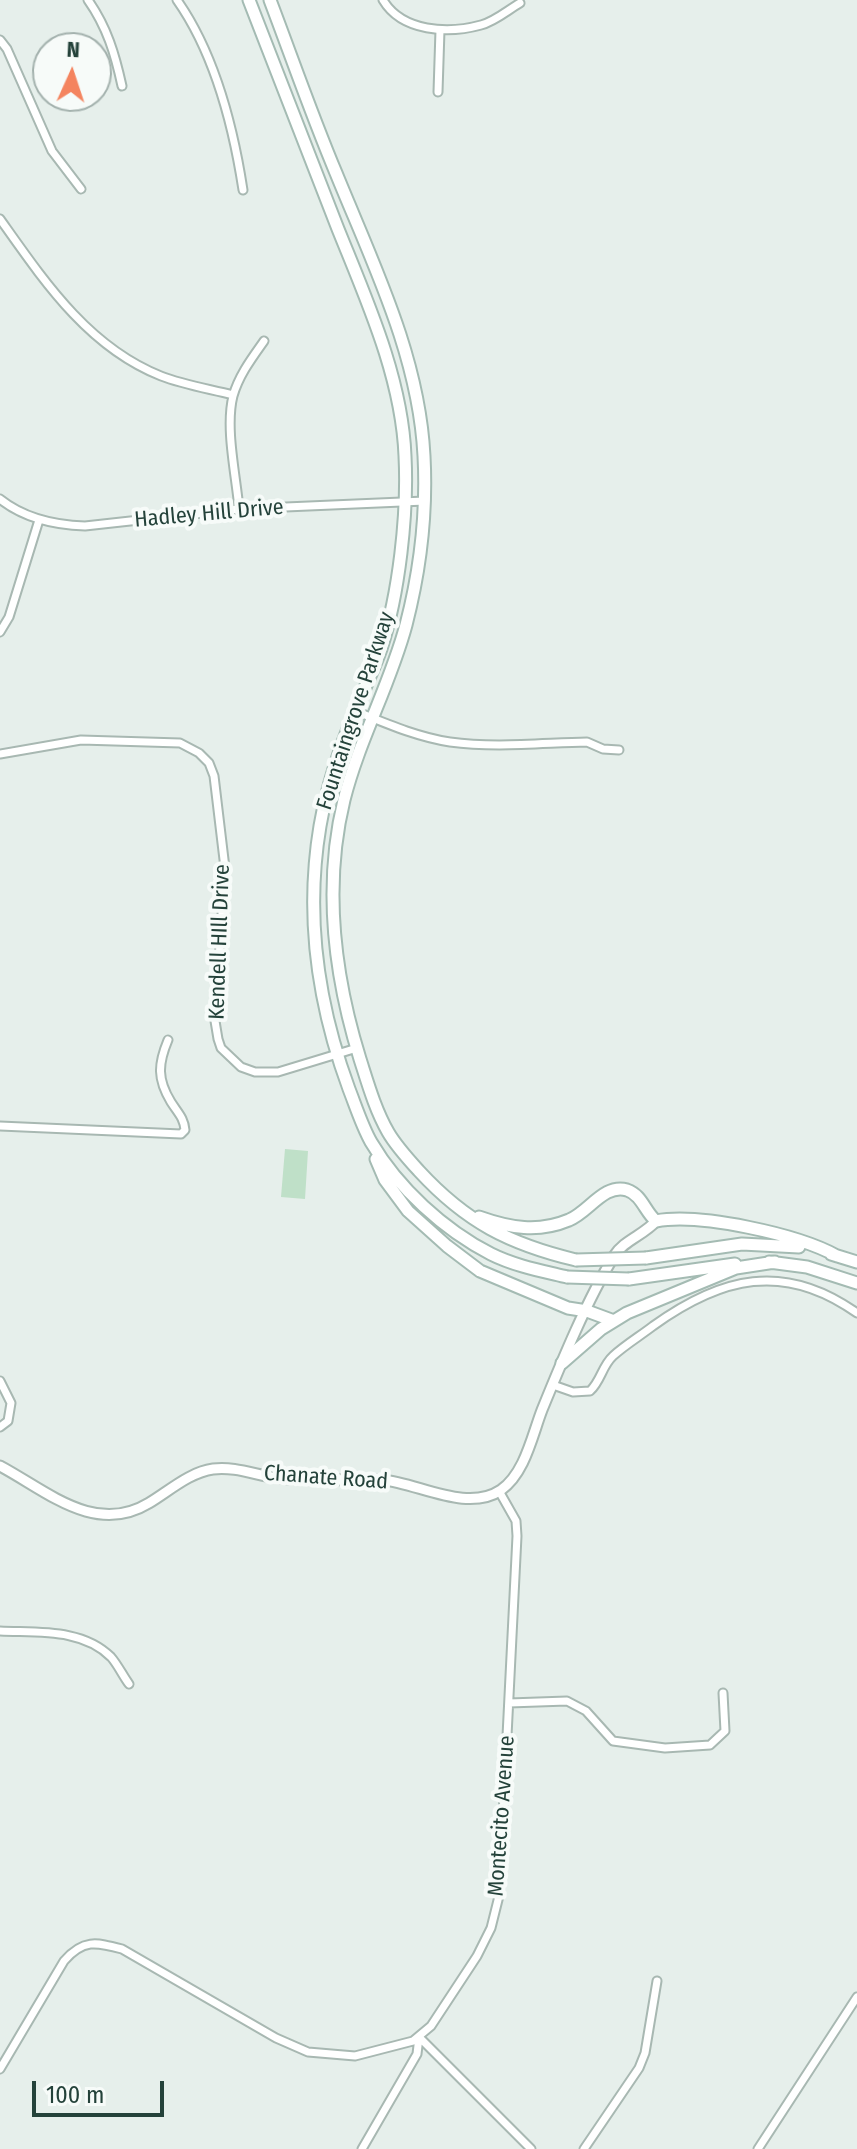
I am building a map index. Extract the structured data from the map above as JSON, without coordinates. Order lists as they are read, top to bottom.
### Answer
{
  "streets": {
    "main road": ["Fountaingrove Parkway"],
    "street": [
      "Hadley Hill Drive",
      "Kendell HIll Drive",
      "Chanate Road",
      "Montecito Avenue"
    ]
  },
  "crossings": [
    ["Hadley Hill Drive", "Fountaingrove Parkway"],
    ["Fountaingrove Parkway", "Kendell HIll Drive"],
    ["Chanate Road", "Montecito Avenue"]
  ],
  "scale_bar": "100 m",
  "north": "top"
}
